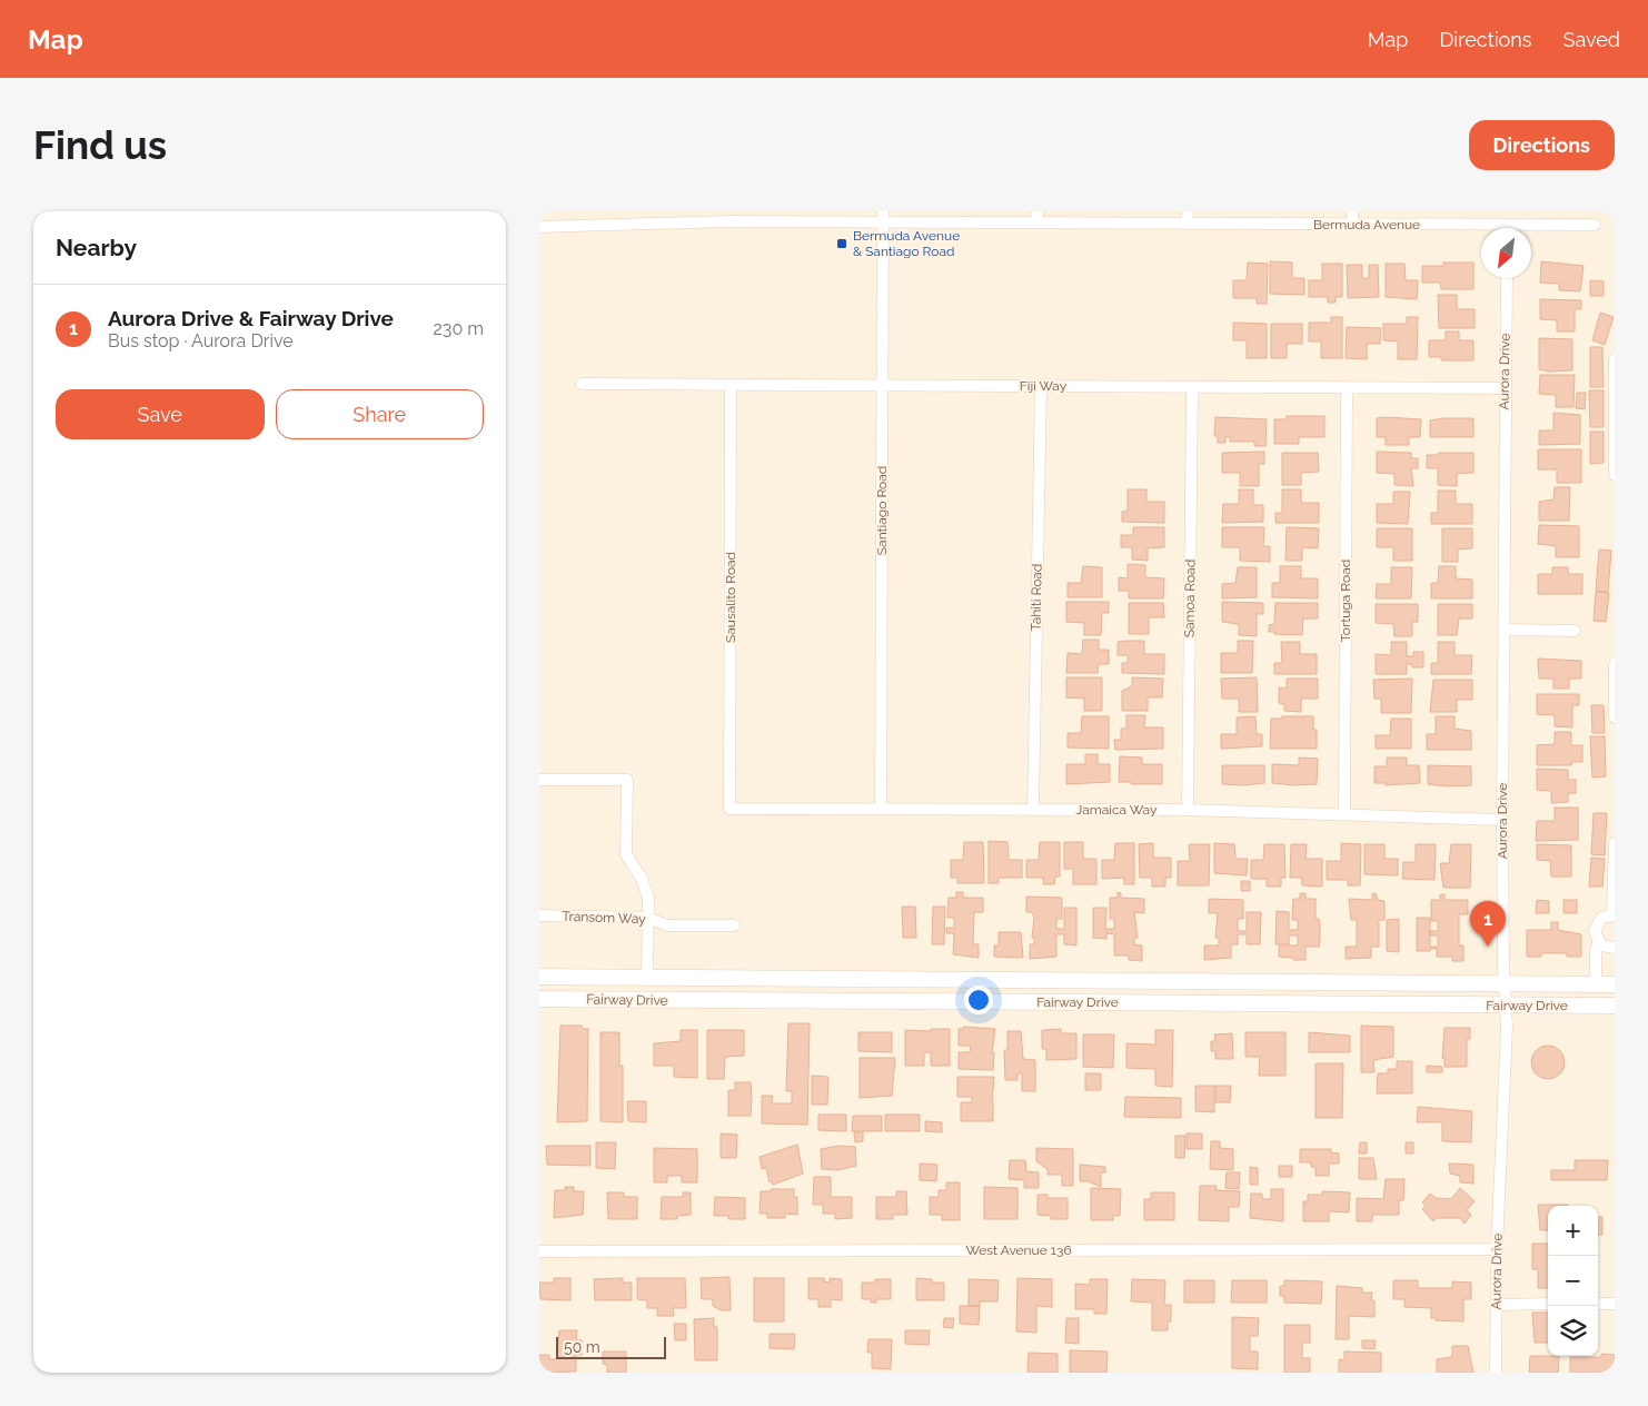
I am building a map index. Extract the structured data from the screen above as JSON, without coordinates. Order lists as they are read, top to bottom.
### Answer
{
  "streets": {
    "street": [
      "Bermuda Avenue",
      "Aurora Drive",
      "Fiji Way",
      "Santiago Road",
      "Sausalito Road",
      "Tahiti Road",
      "Samoa Road",
      "Tortuga Road",
      "Jamaica Way",
      "Transom Way",
      "Fairway Drive",
      "West Avenue 136"
    ]
  },
  "crossings": [
    ["Bermuda Avenue", "Santiago Road"],
    ["Aurora Drive", "Fiji Way"],
    ["Aurora Drive", "Jamaica Way"],
    ["Aurora Drive", "Fairway Drive"],
    ["Aurora Drive", "West Avenue 136"],
    ["Fiji Way", "Santiago Road"],
    ["Fiji Way", "Sausalito Road"],
    ["Fiji Way", "Tahiti Road"],
    ["Fiji Way", "Samoa Road"],
    ["Fiji Way", "Tortuga Road"],
    ["Santiago Road", "Jamaica Way"],
    ["Sausalito Road", "Jamaica Way"],
    ["Tahiti Road", "Jamaica Way"],
    ["Samoa Road", "Jamaica Way"],
    ["Tortuga Road", "Jamaica Way"]
  ],
  "places": {
    "transit": ["Bermuda Avenue & Santiago Road"]
  },
  "scale_bar": "50 m",
  "north": "bottom left",
  "page": {
    "header": "Map",
    "nav": ["Map", "Directions", "Saved"],
    "buttons": [
      "Directions",
      ["Save", "Share"]
    ],
    "title": "Find us",
    "heading": "Nearby",
    "list": [
      {
        "mark": "1",
        "name": "Aurora Drive & Fairway Drive",
        "note": "Bus stop · Aurora Drive",
        "value": "230 m"
      }
    ],
    "pins": "1",
    "map_buttons": ["+", "−"],
    "scale": "50 m"
  }
}
